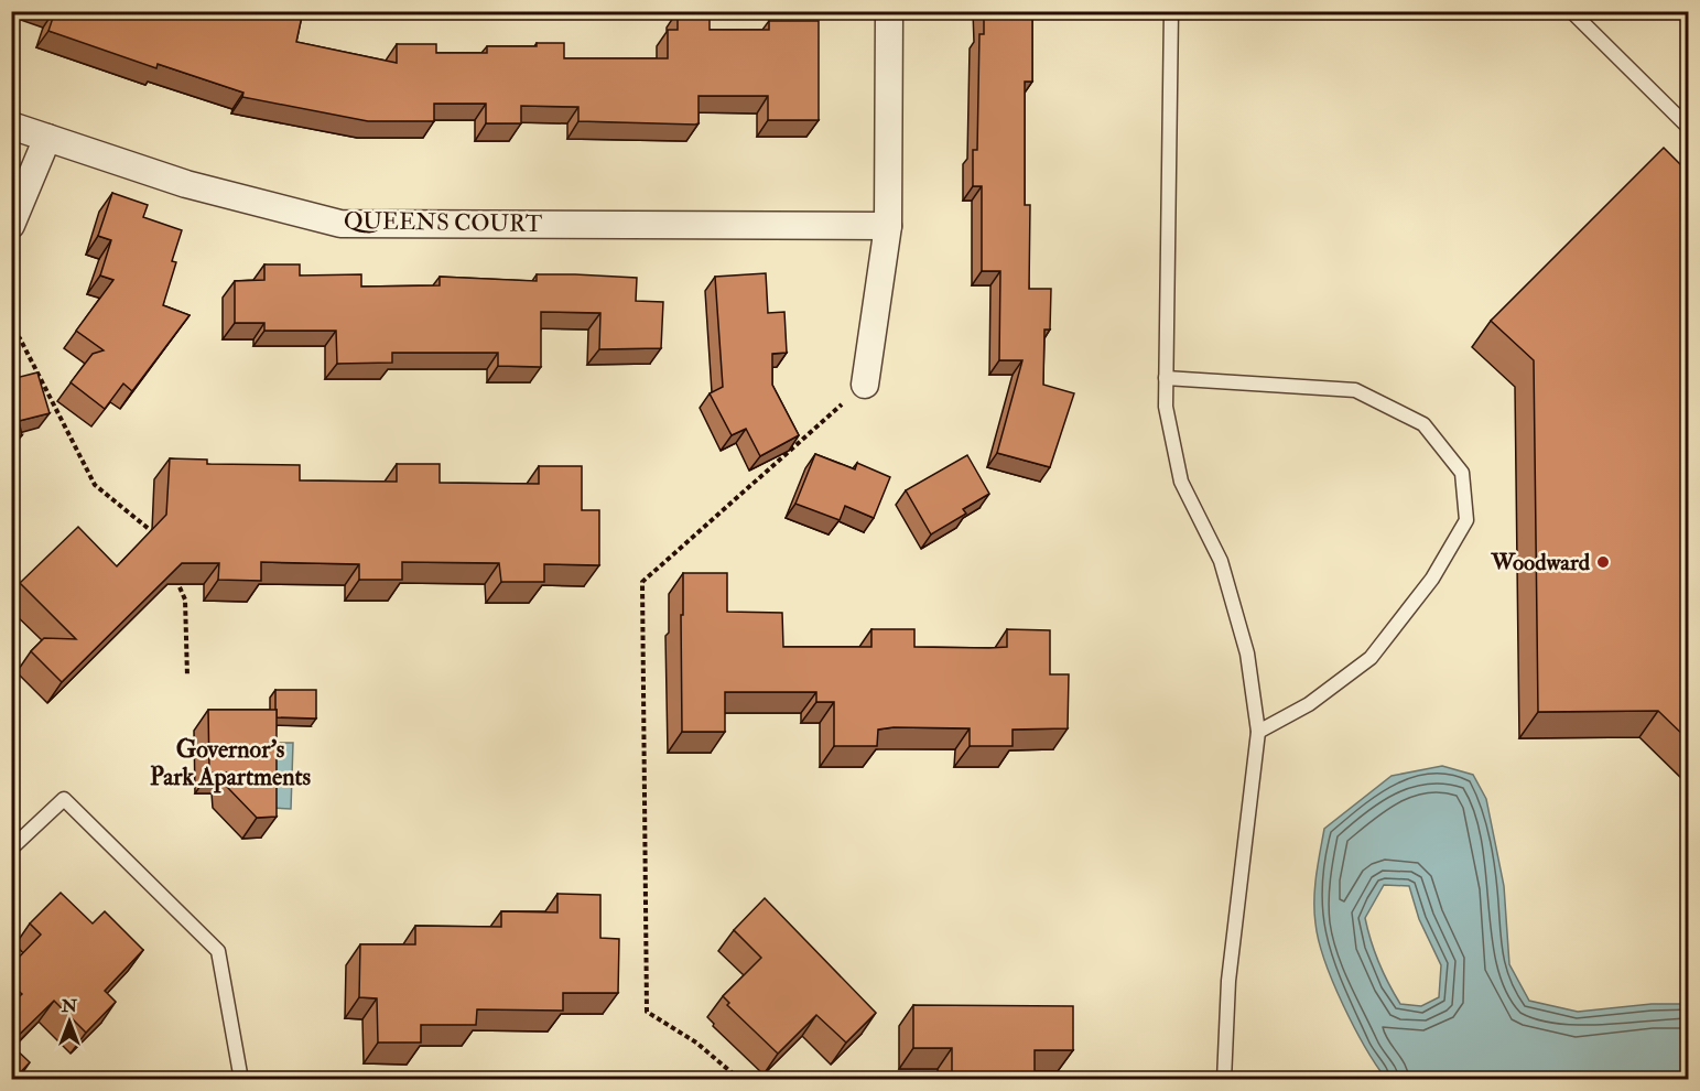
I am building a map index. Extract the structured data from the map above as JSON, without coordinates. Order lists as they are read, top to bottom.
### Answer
{
  "streets": {
    "street": ["QUEENS COURT"]
  },
  "districts": ["Governor's Park Apartments"],
  "places": ["Woodward"],
  "north": "top"
}
